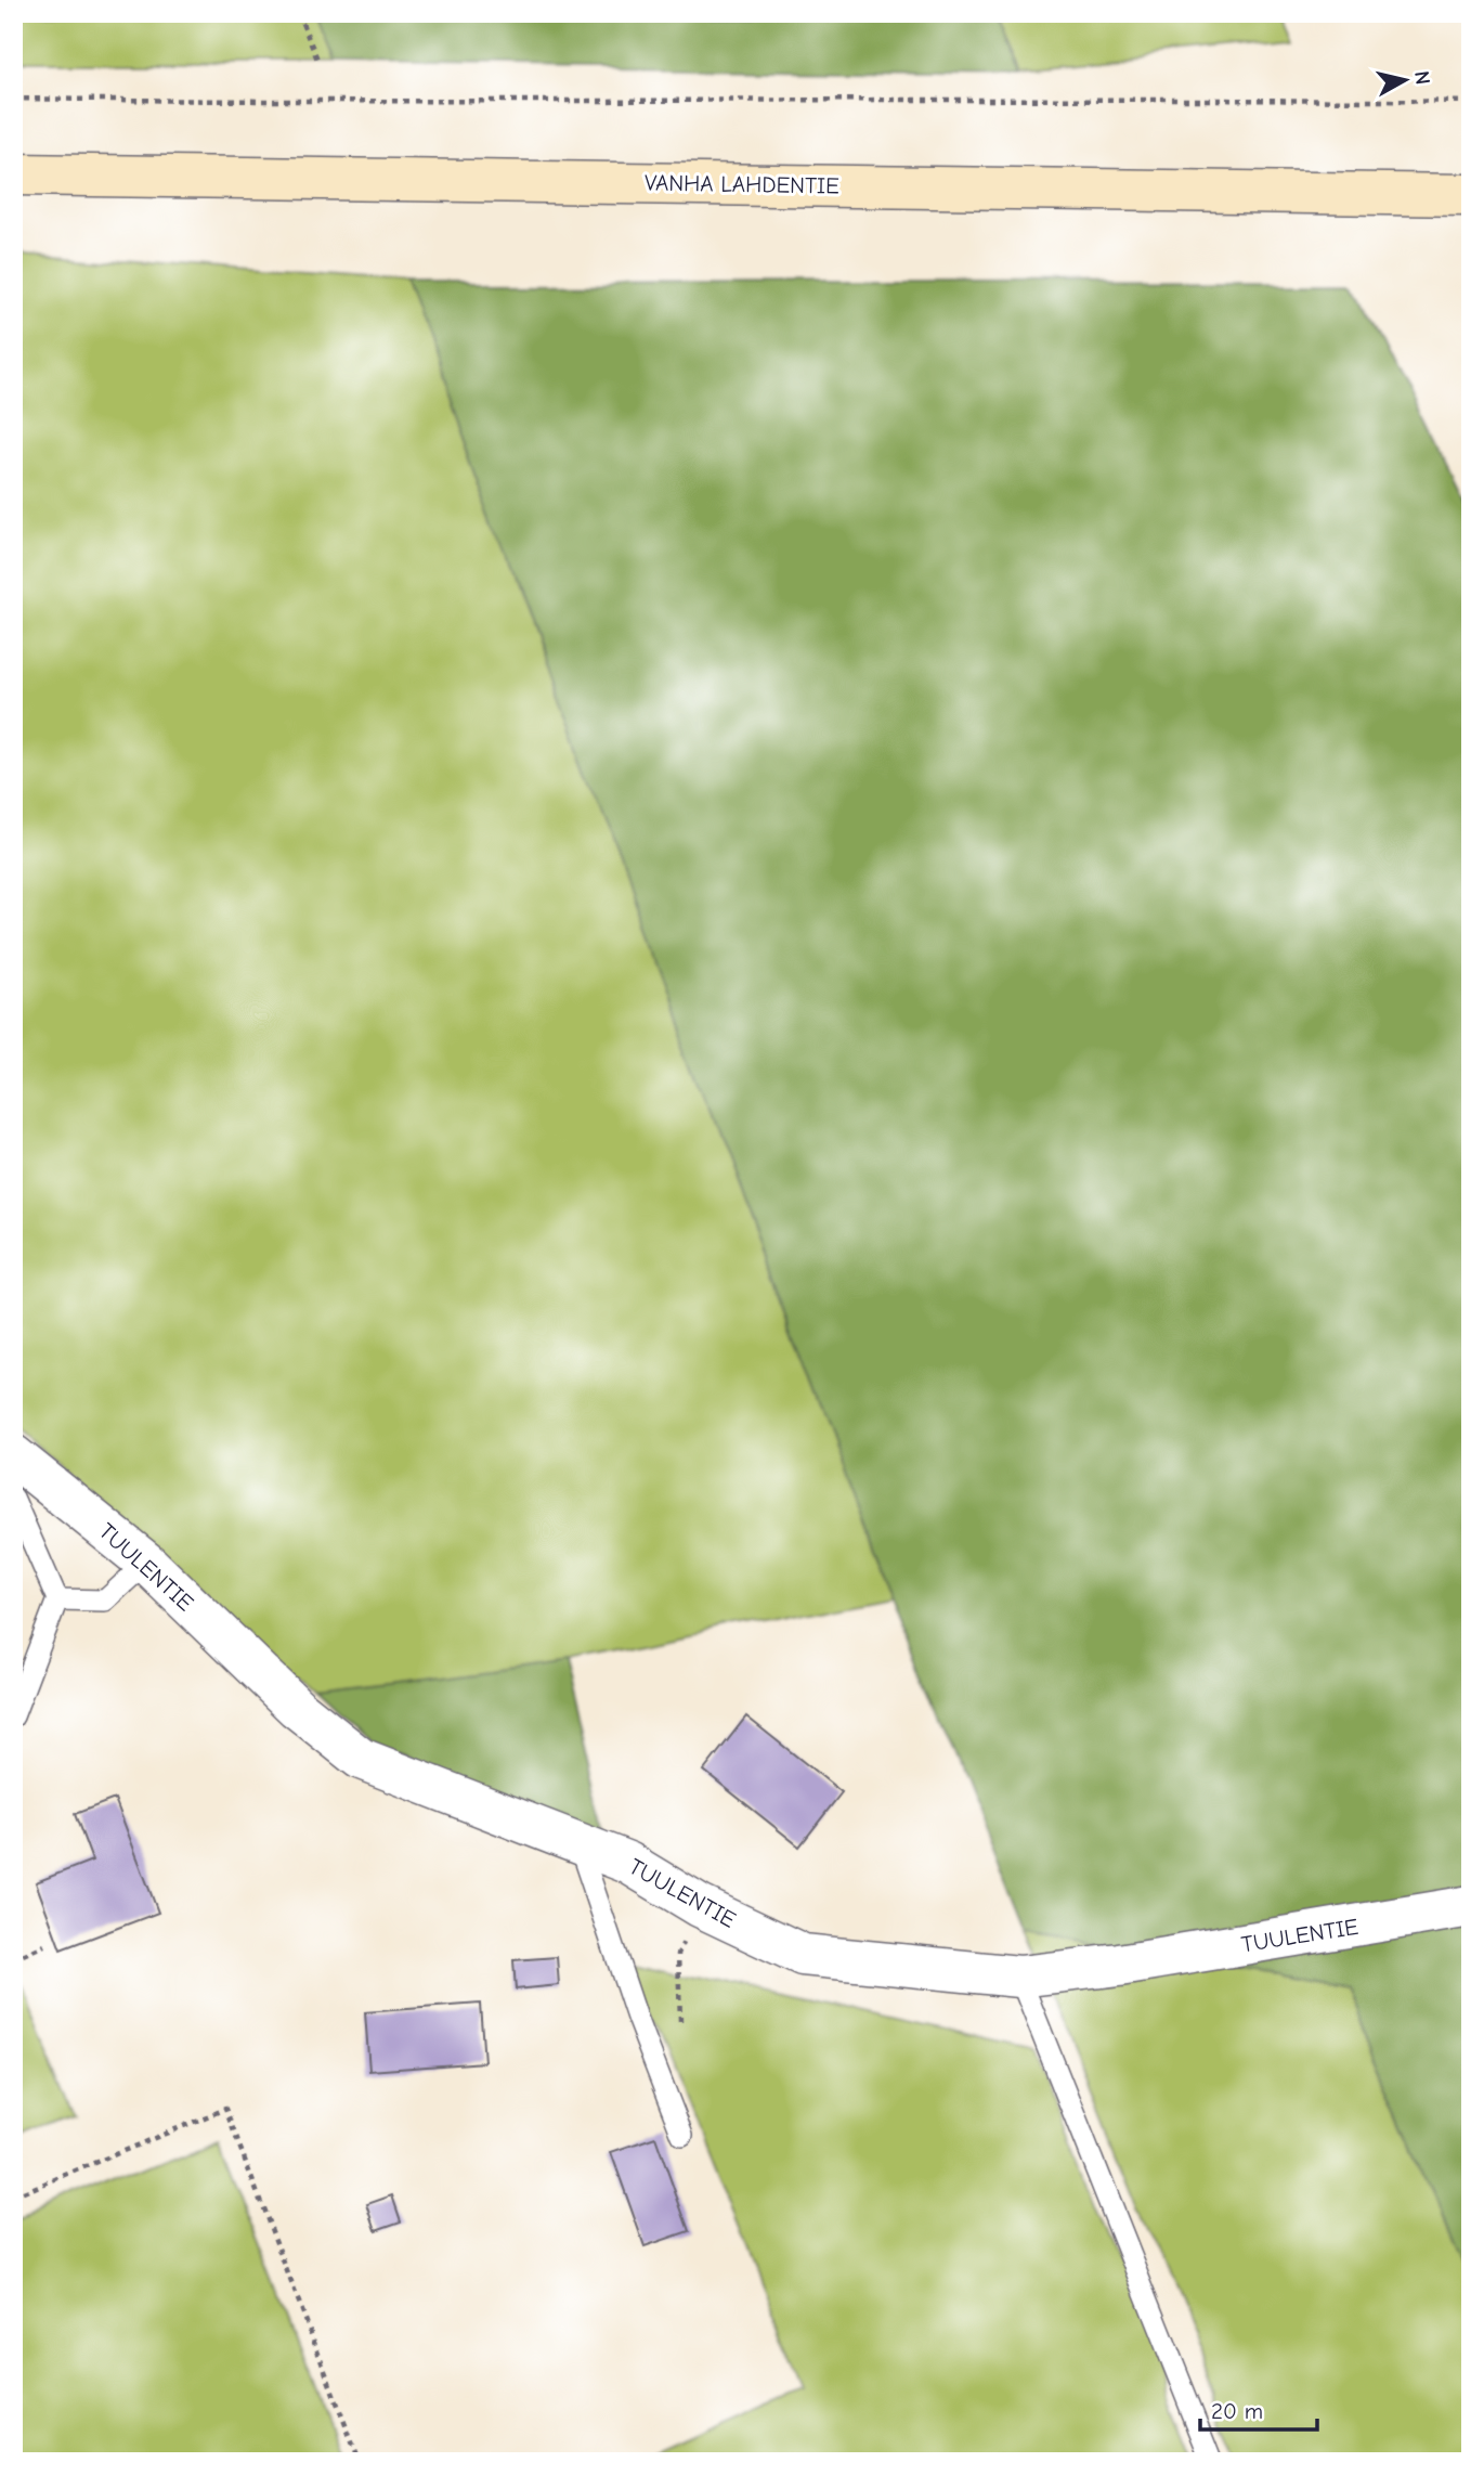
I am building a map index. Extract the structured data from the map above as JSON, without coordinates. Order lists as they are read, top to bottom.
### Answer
{
  "streets": {
    "main road": ["VANHA LAHDENTIE"],
    "street": ["TUULENTIE"]
  },
  "scale_bar": "20 m",
  "north": "right"
}
